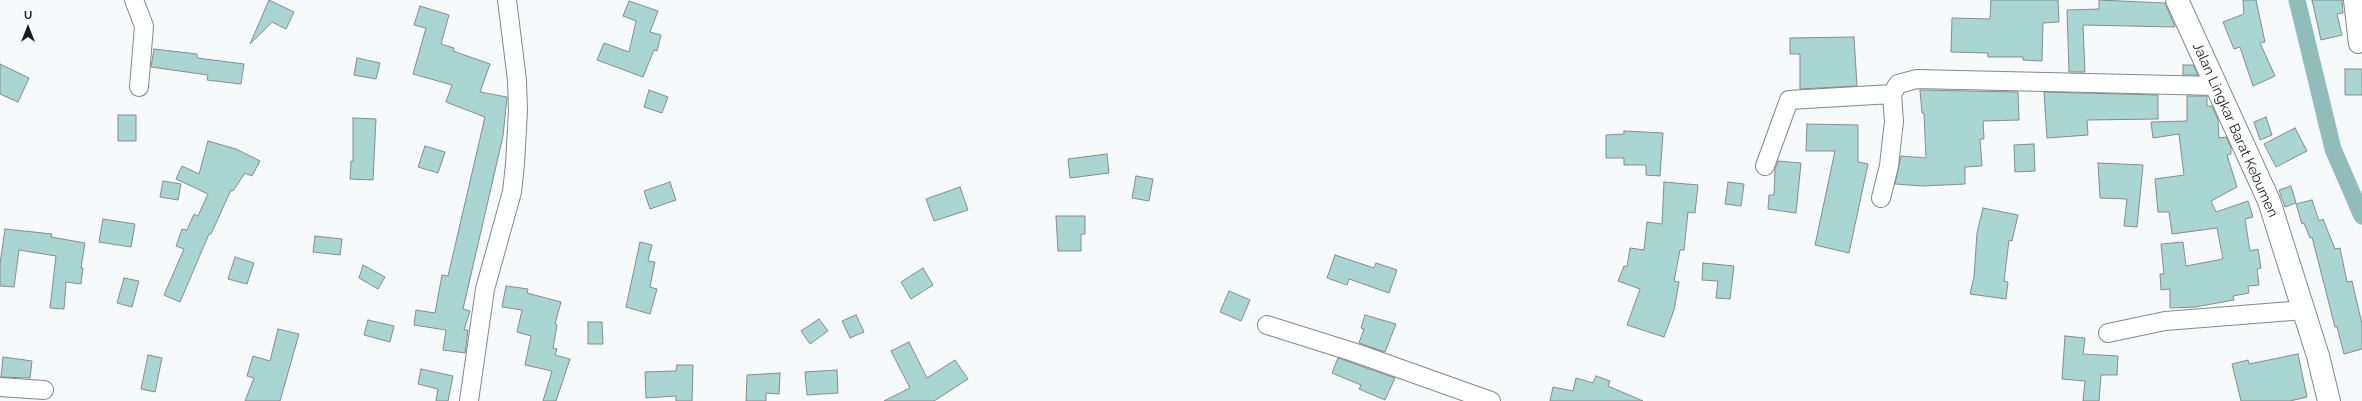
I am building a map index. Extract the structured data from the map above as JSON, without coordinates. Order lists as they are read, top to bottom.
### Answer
{
  "streets": {
    "main road": ["Jalan Lingkar Barat Kebumen"]
  },
  "north": "top"
}
